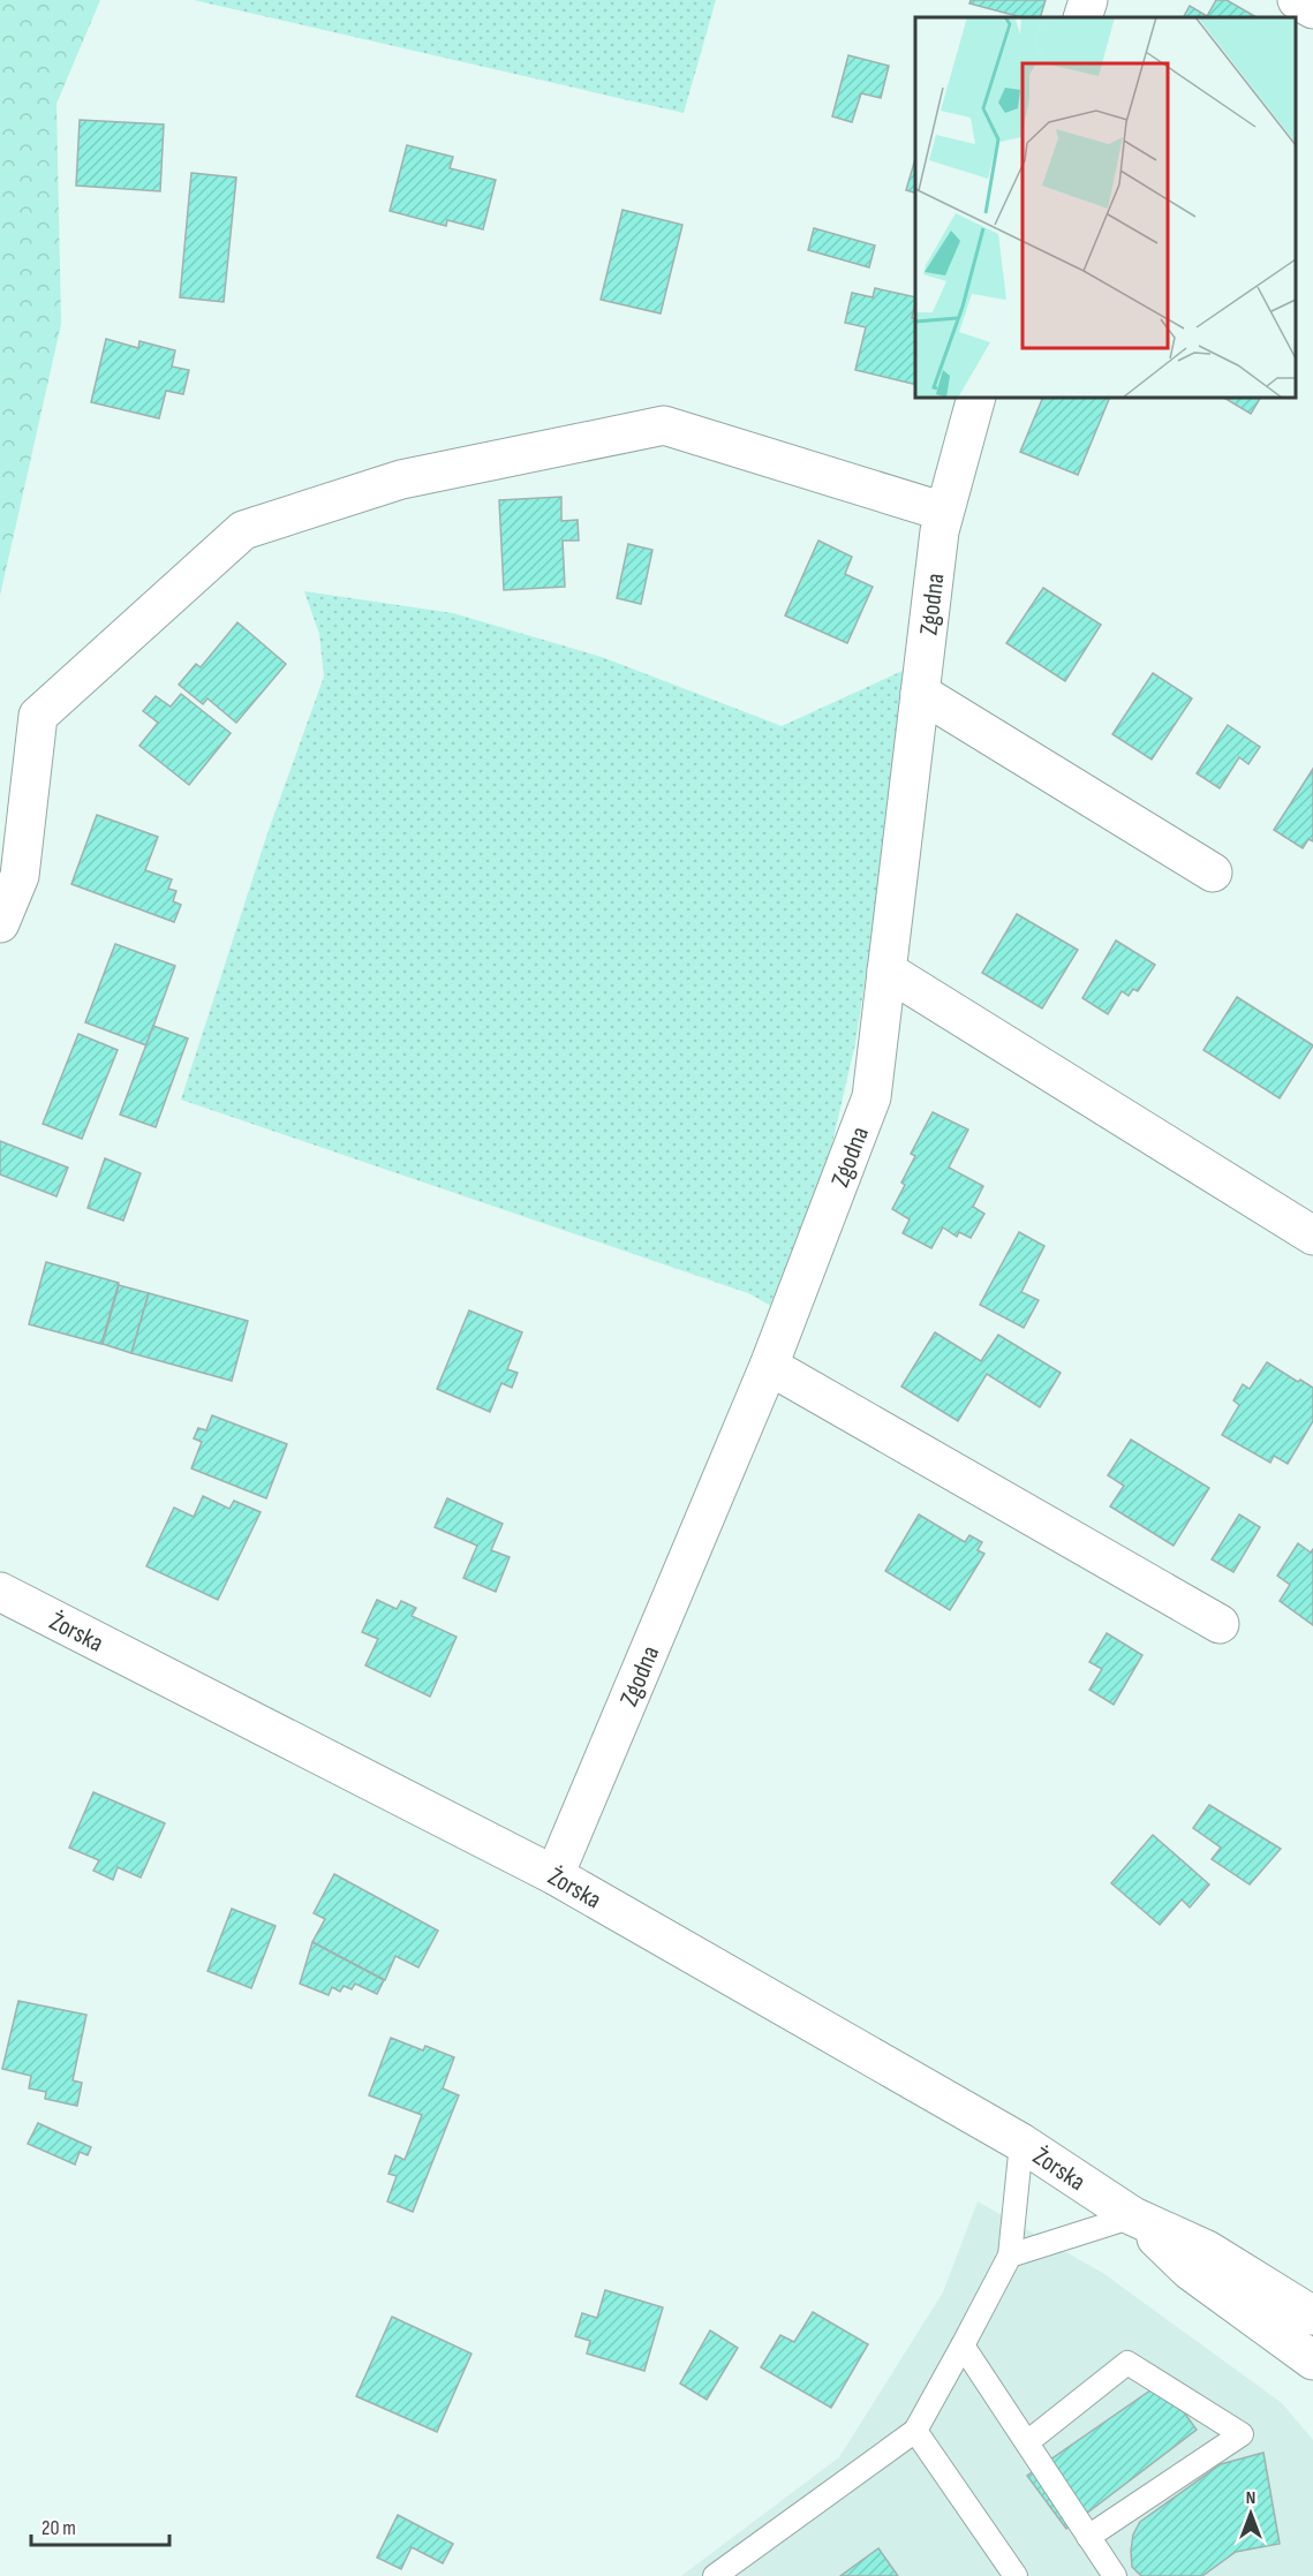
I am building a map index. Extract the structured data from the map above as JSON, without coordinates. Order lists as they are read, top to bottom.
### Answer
{
  "streets": {
    "street": ["Zgodna", "Żorska"]
  },
  "crossings": [
    ["Zgodna", "Żorska"]
  ],
  "scale_bar": "20 m",
  "north": "top"
}
